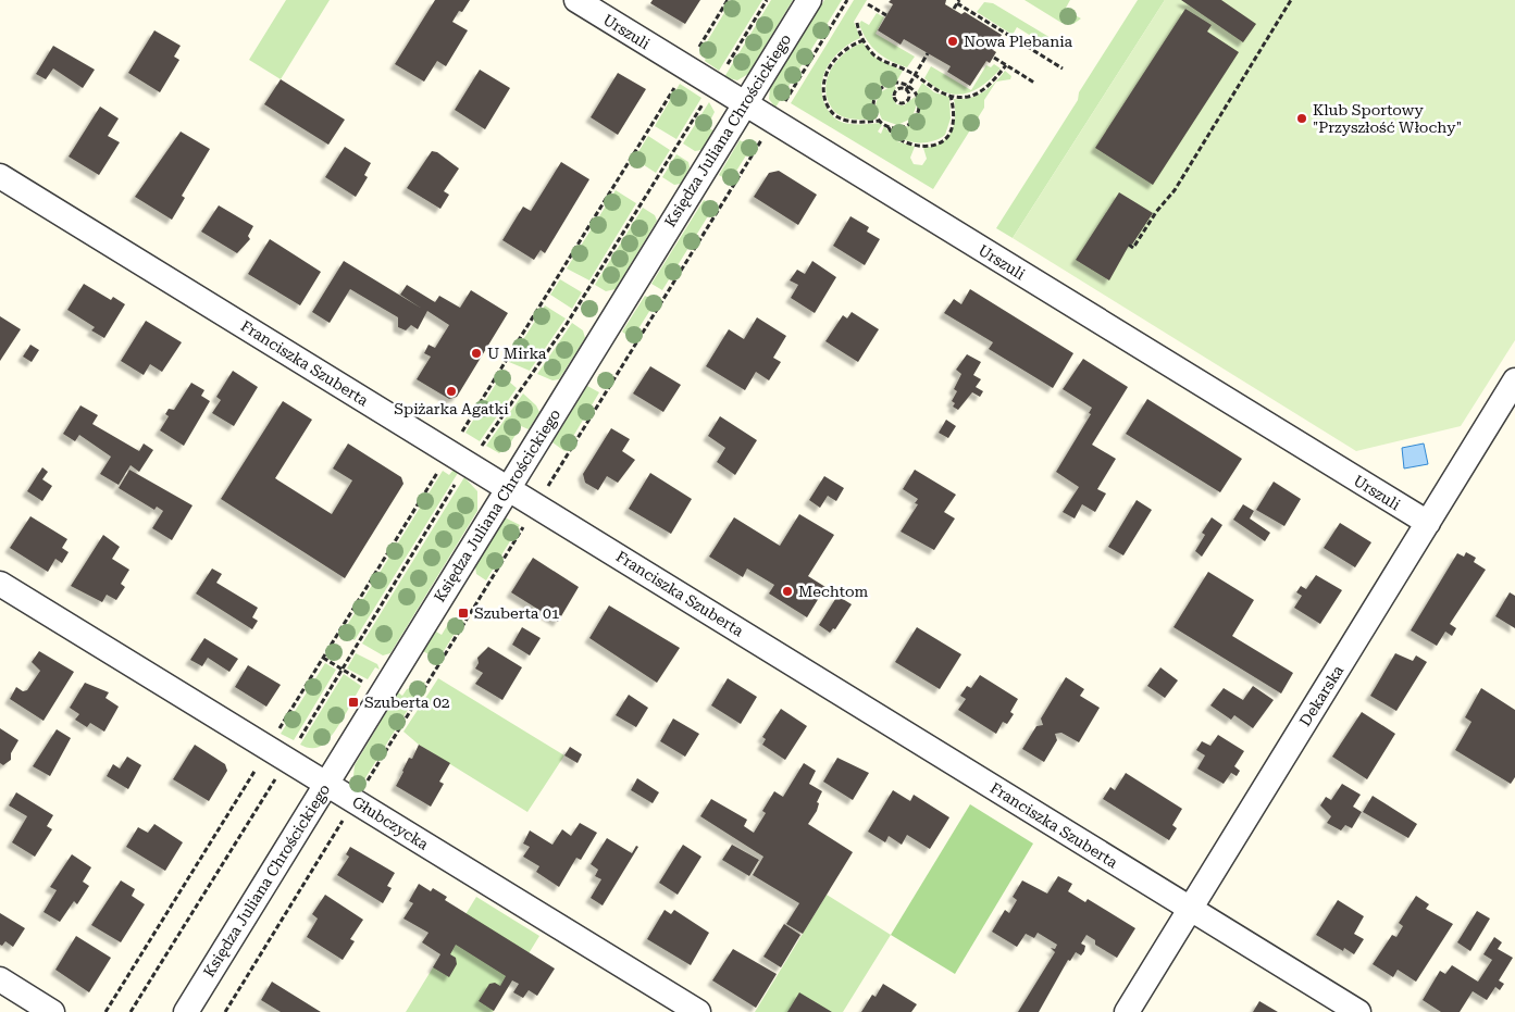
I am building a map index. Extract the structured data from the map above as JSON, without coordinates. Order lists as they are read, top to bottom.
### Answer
{
  "streets": {
    "street": [
      "Urszuli",
      "Księdza Juliana Chrościckiego",
      "Franciszka Szuberta",
      "Dekarska",
      "Głubczycka"
    ]
  },
  "crossings": [
    ["Urszuli", "Księdza Juliana Chrościckiego"],
    ["Urszuli", "Dekarska"],
    ["Księdza Juliana Chrościckiego", "Franciszka Szuberta"],
    ["Księdza Juliana Chrościckiego", "Głubczycka"],
    ["Franciszka Szuberta", "Dekarska"]
  ],
  "places": {
    "other": [
      "Nowa Plebania",
      "Klub Sportowy \"Przyszłość Włochy\"",
      "U Mirka",
      "Spiżarka Agatki",
      "Mechtom"
    ],
    "transit": ["Szuberta 01", "Szuberta 02"]
  }
}
